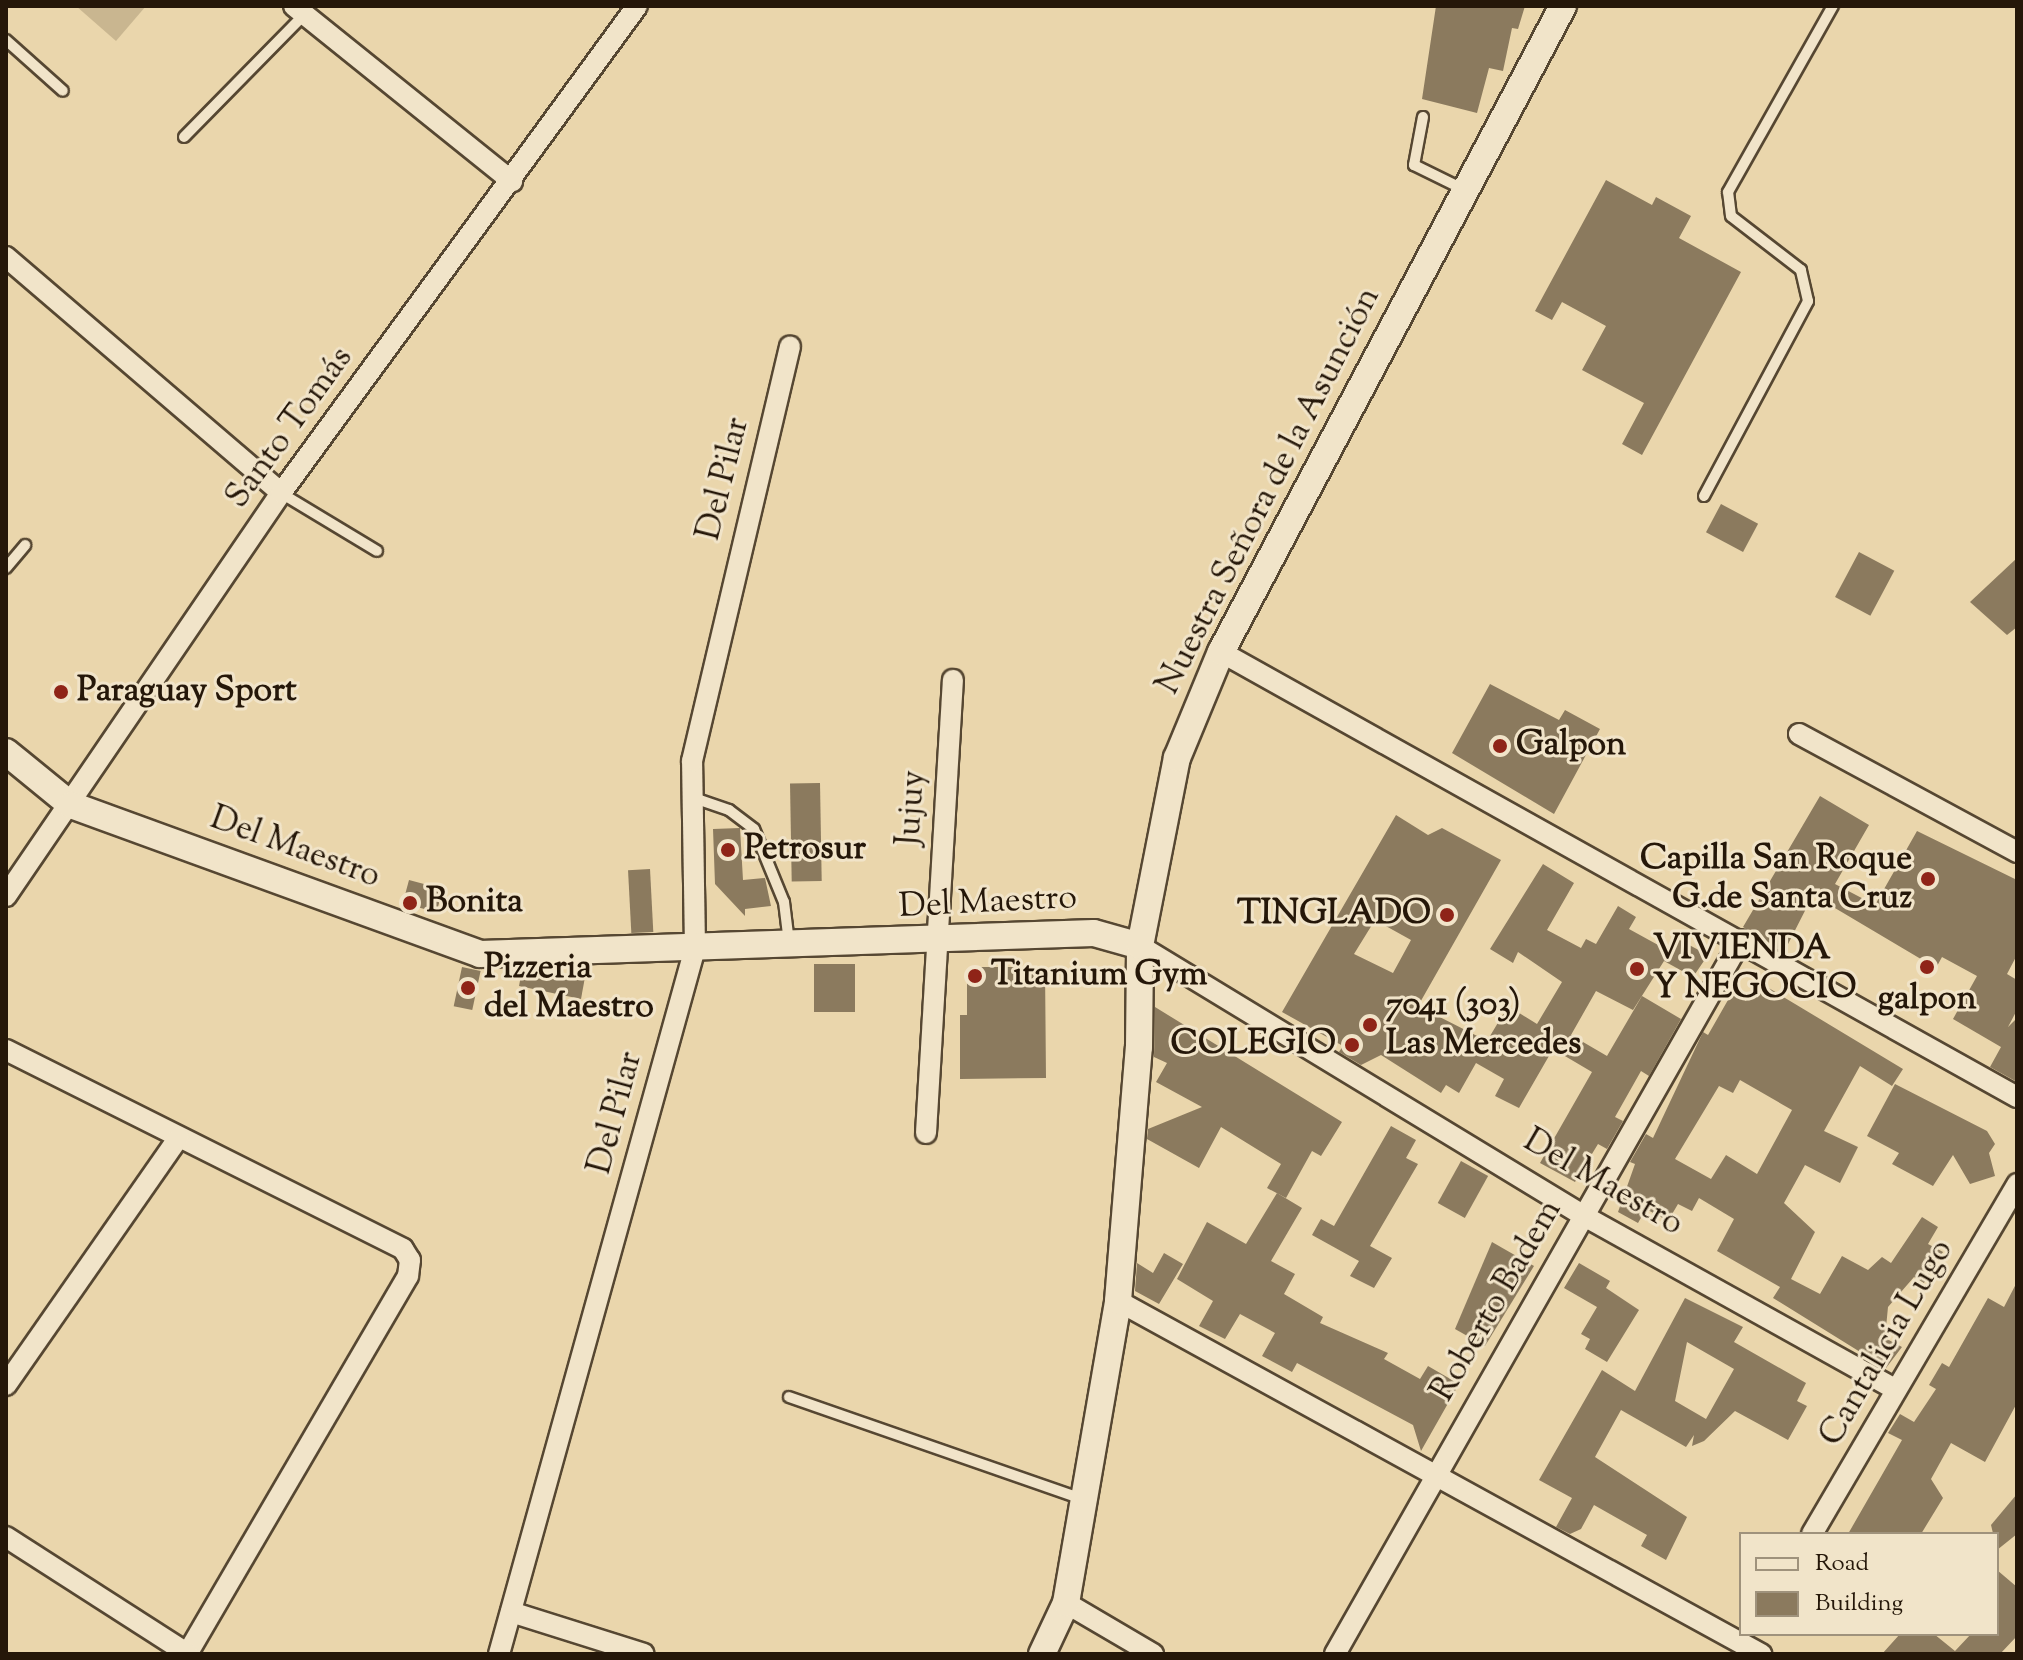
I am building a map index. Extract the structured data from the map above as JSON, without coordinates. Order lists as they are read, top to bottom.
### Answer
{
  "streets": {
    "street": [
      "Santo Tomás",
      "Del Pilar",
      "Nuestra Señora de la Asunción",
      "Jujuy",
      "Del Maestro",
      "Roberto Badem",
      "Cantalicia Lugo"
    ]
  },
  "crossings": [
    ["Santo Tomás", "Del Maestro"],
    ["Del Pilar", "Del Maestro"],
    ["Nuestra Señora de la Asunción", "Del Maestro"],
    ["Jujuy", "Del Maestro"],
    ["Del Maestro", "Roberto Badem"],
    ["Del Maestro", "Cantalicia Lugo"]
  ],
  "places": [
    "Paraguay Sport",
    "Galpon",
    "Petrosur",
    "Capilla San Roque G.de Santa Cruz",
    "Bonita",
    "TINGLADO",
    "galpon",
    "VIVIENDA Y NEGOCIO",
    "Titanium Gym",
    "Pizzeria del Maestro",
    "7041 (303) Las Mercedes",
    "COLEGIO"
  ],
  "legend": ["Road", "Building"]
}
